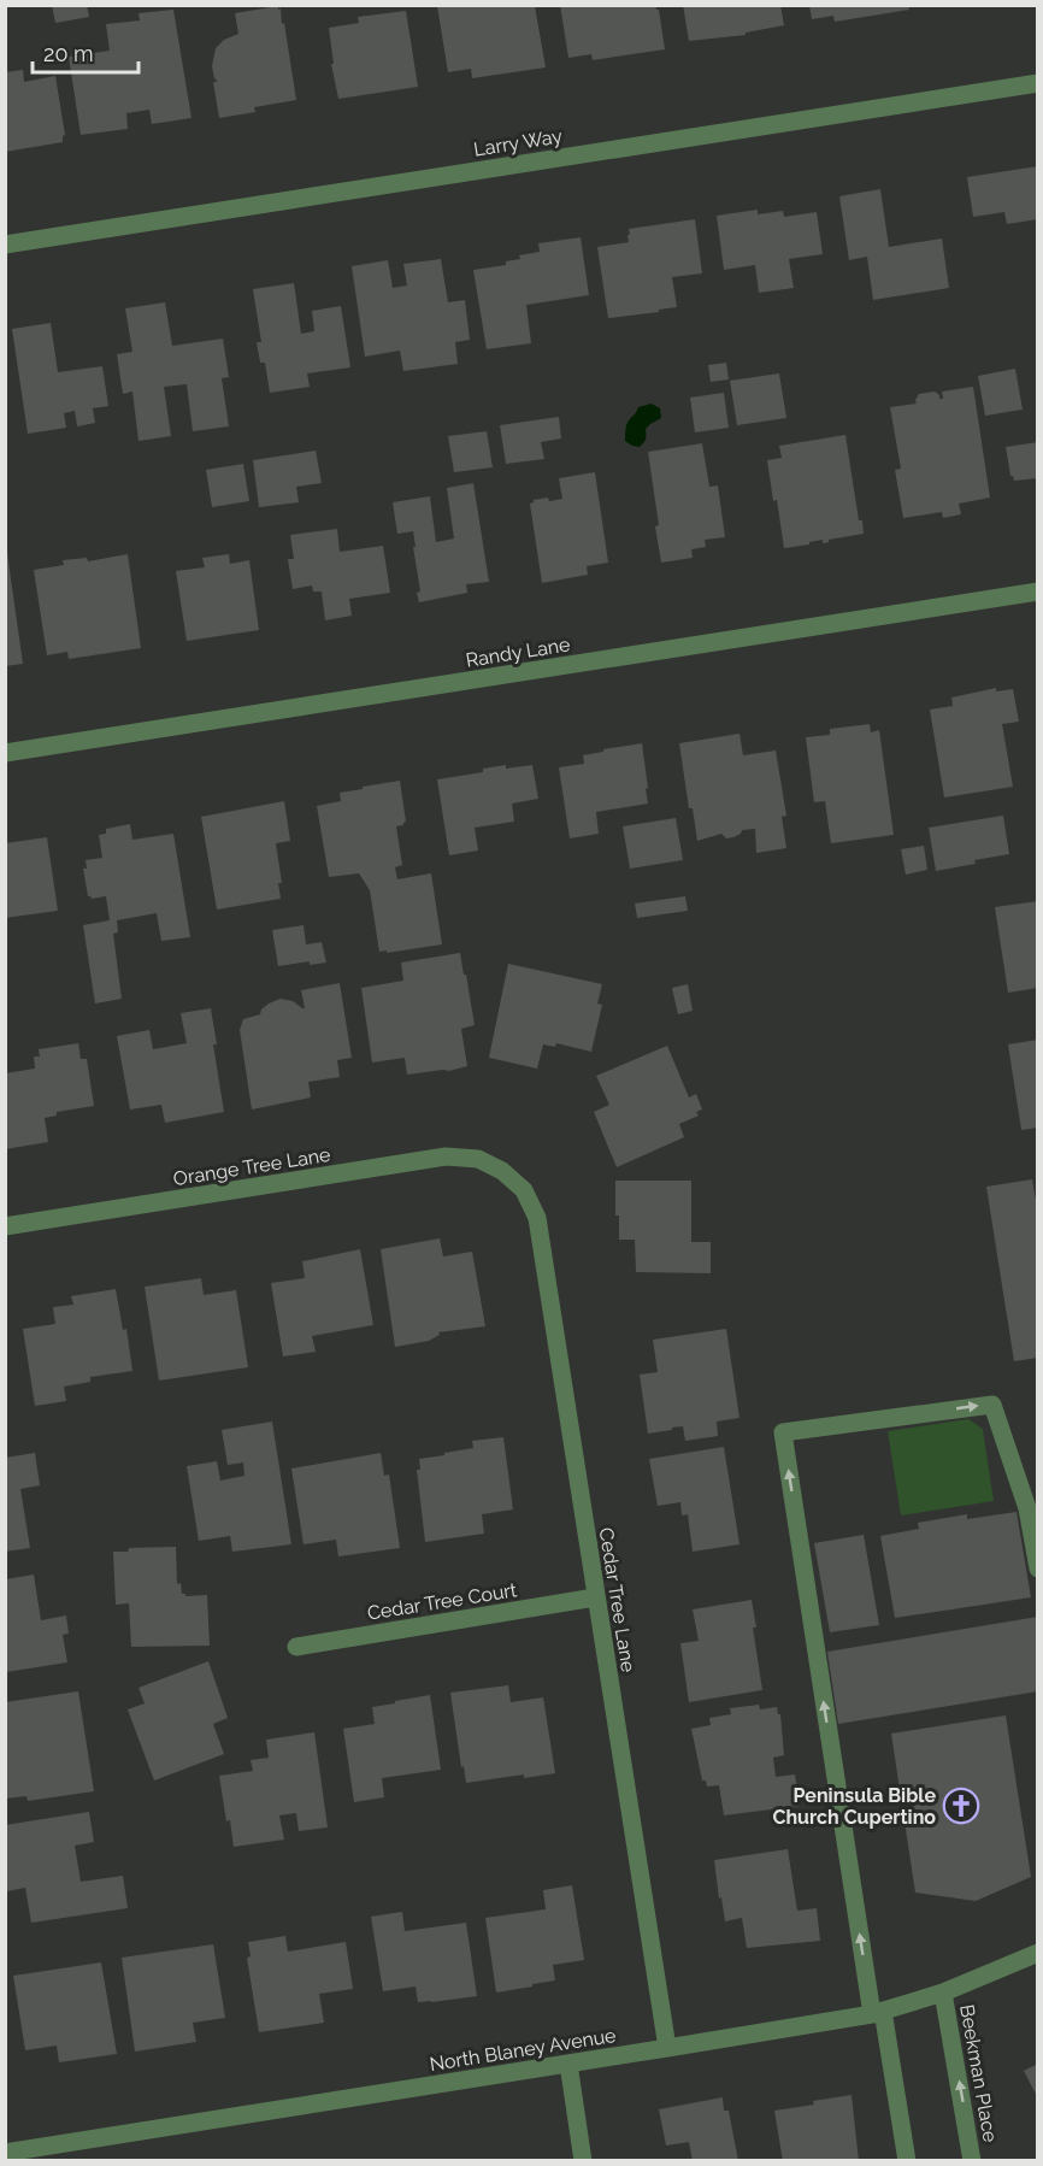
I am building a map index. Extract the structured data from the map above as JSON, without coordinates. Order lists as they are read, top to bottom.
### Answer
{
  "streets": {
    "street": [
      "Larry Way",
      "Randy Lane",
      "Orange Tree Lane",
      "Cedar Tree Lane",
      "Cedar Tree Court",
      "North Blaney Avenue",
      "Beekman Place"
    ]
  },
  "crossings": [
    ["Orange Tree Lane", "Cedar Tree Lane"],
    ["Cedar Tree Lane", "Cedar Tree Court"],
    ["Cedar Tree Lane", "North Blaney Avenue"],
    ["North Blaney Avenue", "Beekman Place"]
  ],
  "places": {
    "church": ["Peninsula Bible Church Cupertino"]
  },
  "scale_bar": "20 m"
}
